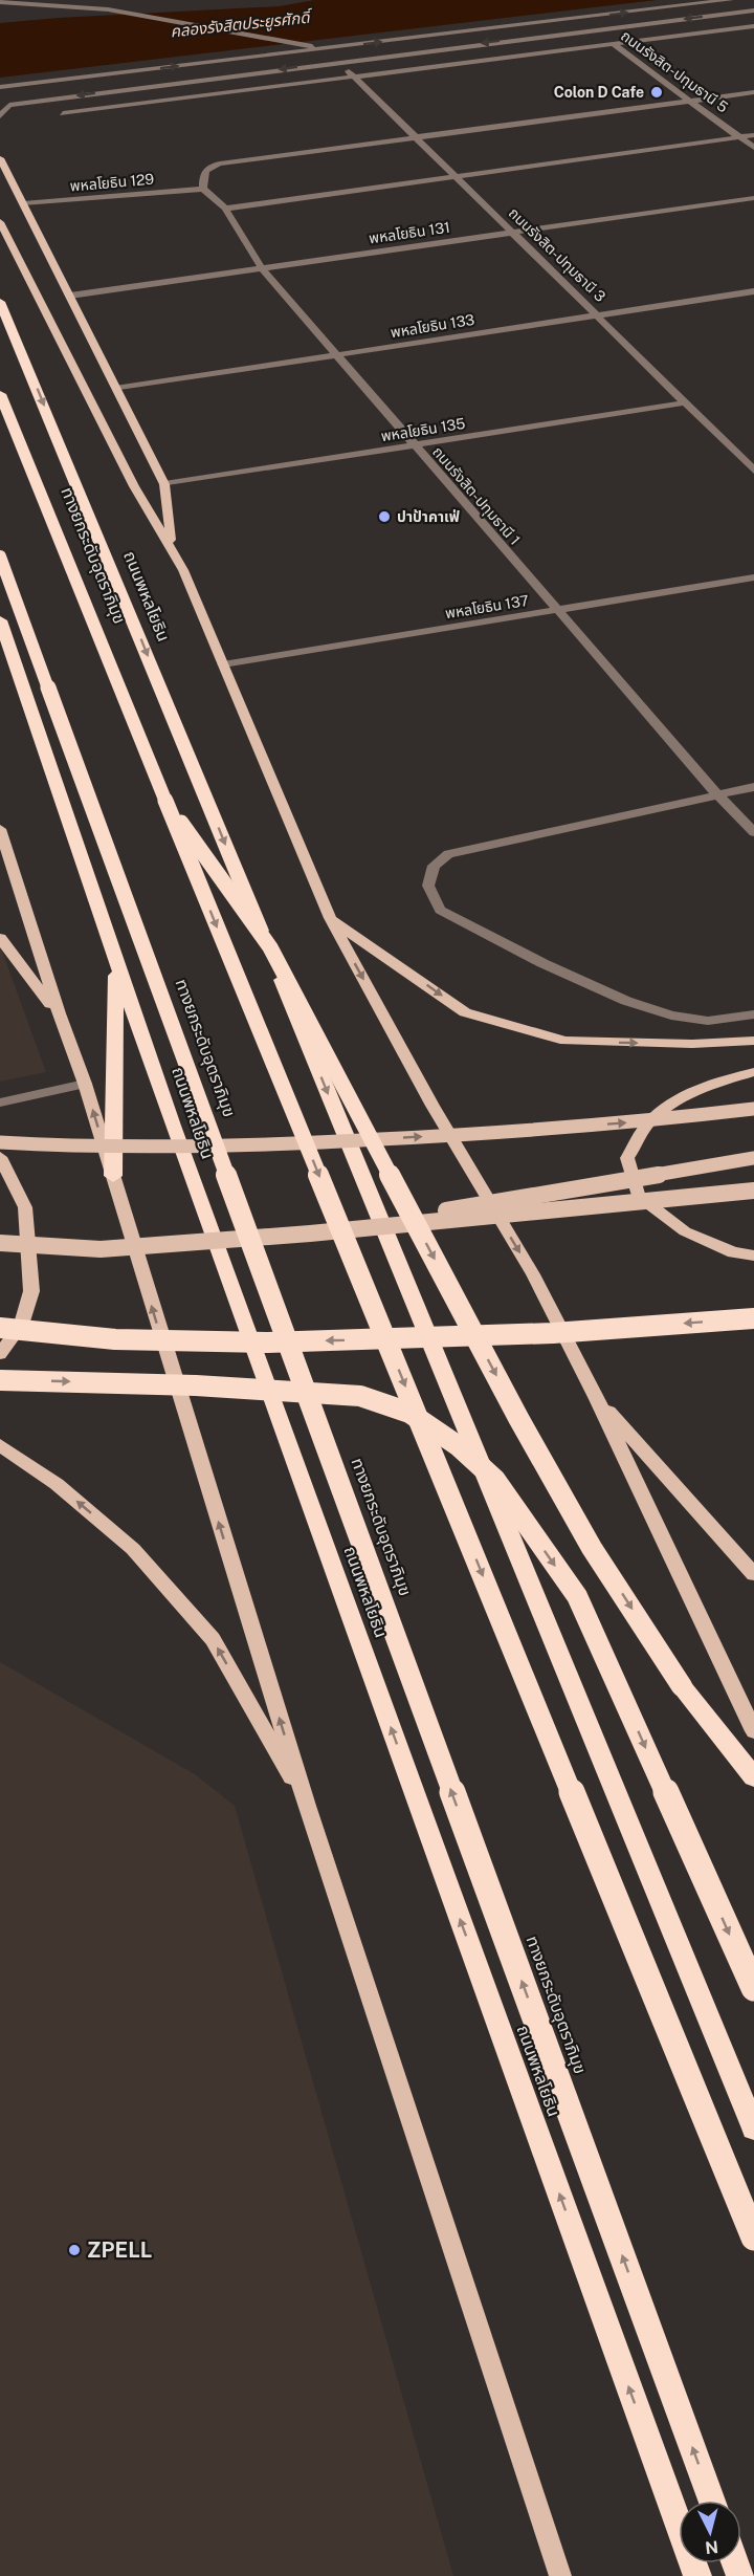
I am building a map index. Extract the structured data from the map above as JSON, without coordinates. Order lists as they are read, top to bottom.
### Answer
{
  "streets": {
    "highway": ["ทางยกระดับอุตราภิมุข", "ถนนพหลโยธิน"],
    "street": [
      "ถนนรังสิต-ปทุมธานี 5",
      "พหลโยธิน 129",
      "พหลโยธิน 131",
      "ถนนรังสิต-ปทุมธานี 3",
      "พหลโยธิน 133",
      "พหลโยธิน 135",
      "ถนนรังสิต-ปทุมธานี 1",
      "พหลโยธิน 137"
    ]
  },
  "crossings": [
    ["พหลโยธิน 129", "ถนนรังสิต-ปทุมธานี 1"],
    ["พหลโยธิน 131", "ถนนรังสิต-ปทุมธานี 3"],
    ["พหลโยธิน 131", "ถนนรังสิต-ปทุมธานี 1"],
    ["ถนนรังสิต-ปทุมธานี 3", "พหลโยธิน 133"],
    ["ถนนรังสิต-ปทุมธานี 3", "พหลโยธิน 135"],
    ["พหลโยธิน 133", "ถนนรังสิต-ปทุมธานี 1"],
    ["พหลโยธิน 135", "ถนนรังสิต-ปทุมธานี 1"],
    ["ถนนรังสิต-ปทุมธานี 1", "พหลโยธิน 137"]
  ],
  "water": ["คลองรังสิตประยูรศักดิ์"],
  "places": ["Colon D Cafe", "ปาป้าคาเฟ่", "ZPELL"],
  "north": "bottom"
}
